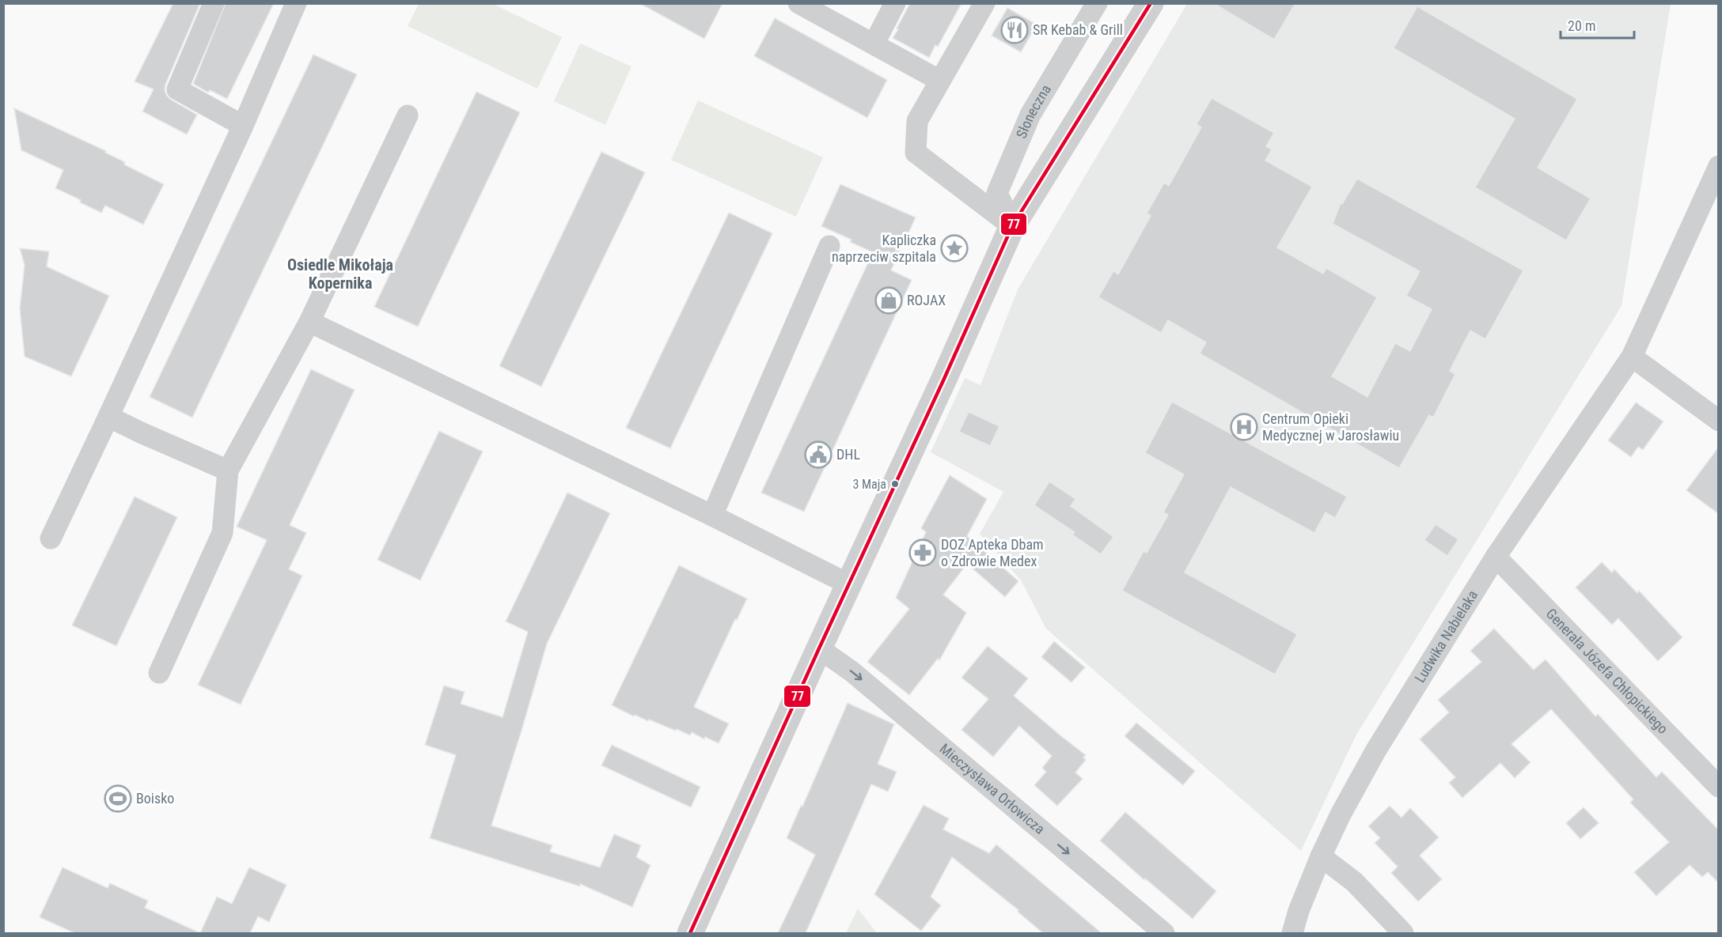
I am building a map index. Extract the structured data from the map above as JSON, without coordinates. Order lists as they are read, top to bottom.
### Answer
{
  "streets": {
    "street": [
      "Słoneczna",
      "Ludwika Nabielaka",
      "Generała Józefa Chłopickiego",
      "Mieczysława Orłowicza"
    ]
  },
  "crossings": [
    ["Ludwika Nabielaka", "Generała Józefa Chłopickiego"]
  ],
  "one_way": ["Mieczysława Orłowicza"],
  "districts": ["Osiedle Mikołaja Kopernika"],
  "places": {
    "restaurant": ["SR Kebab & Grill"],
    "place": ["Kapliczka naprzeciw szpitala"],
    "shop": ["ROJAX"],
    "hospital": ["Centrum Opieki Medycznej w Jarosławiu"],
    "public building": ["DHL"],
    "other": ["3 Maja"],
    "pharmacy": ["DOZ Apteka Dbam o Zdrowie Medex"],
    "sports": ["Boisko"]
  },
  "lines": ["transit line 77"],
  "scale_bar": "20 m"
}
